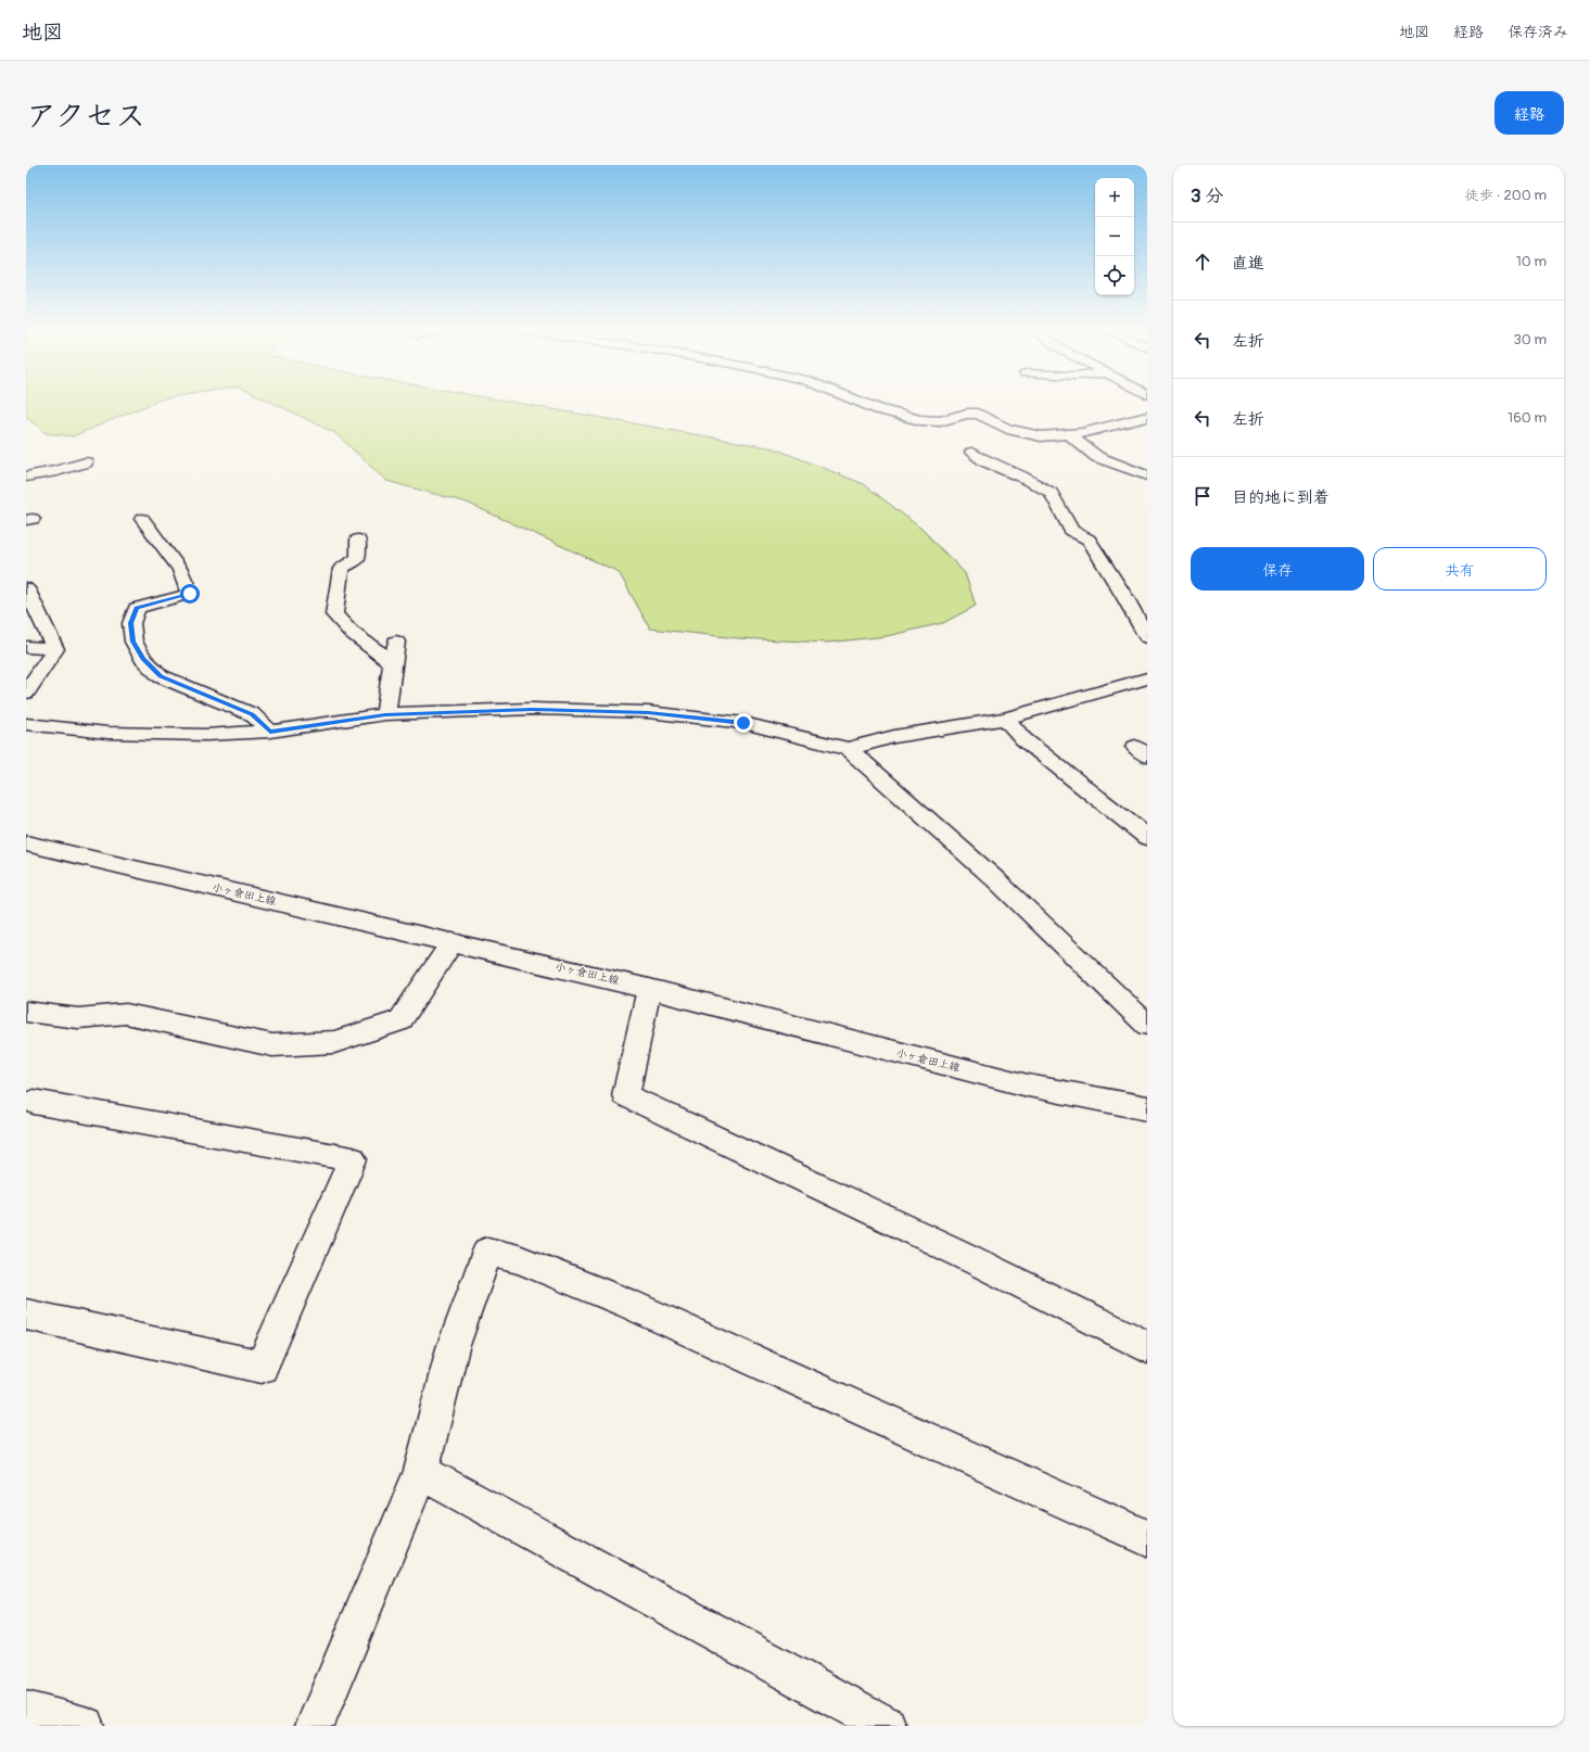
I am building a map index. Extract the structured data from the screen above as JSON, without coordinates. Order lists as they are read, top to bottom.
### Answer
{
  "streets": {
    "street": ["小ヶ倉田上線"]
  },
  "page": {
    "header": "地図",
    "nav": ["地図", "経路", "保存済み"],
    "title": "アクセス",
    "buttons": [
      "経路",
      ["保存", "共有"]
    ],
    "heading": ["3 分", "徒歩 · 200 m"],
    "map_buttons": ["+", "−"],
    "list": [
      ["直進", "10 m"],
      ["左折", "30 m"],
      ["左折", "160 m"],
      "目的地に到着"
    ]
  }
}
